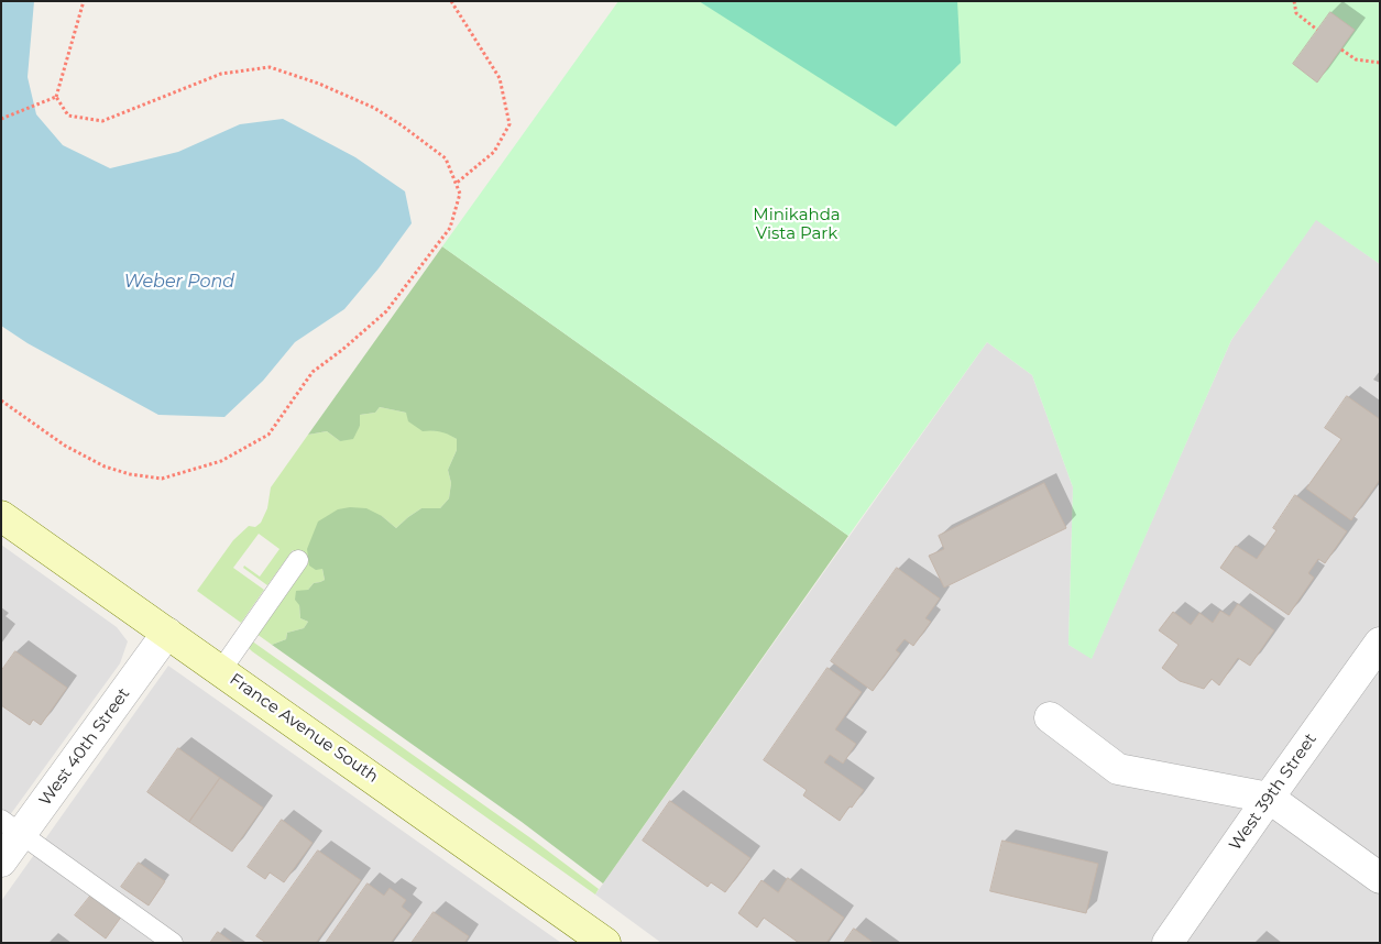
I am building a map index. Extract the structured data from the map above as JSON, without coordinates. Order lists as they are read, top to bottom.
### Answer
{
  "streets": {
    "main road": ["France Avenue South"],
    "street": ["West 40th Street", "West 39th Street"]
  },
  "crossings": [
    ["France Avenue South", "West 40th Street"]
  ],
  "water": ["Weber Pond"],
  "parks": ["Minikahda Vista Park"]
}
